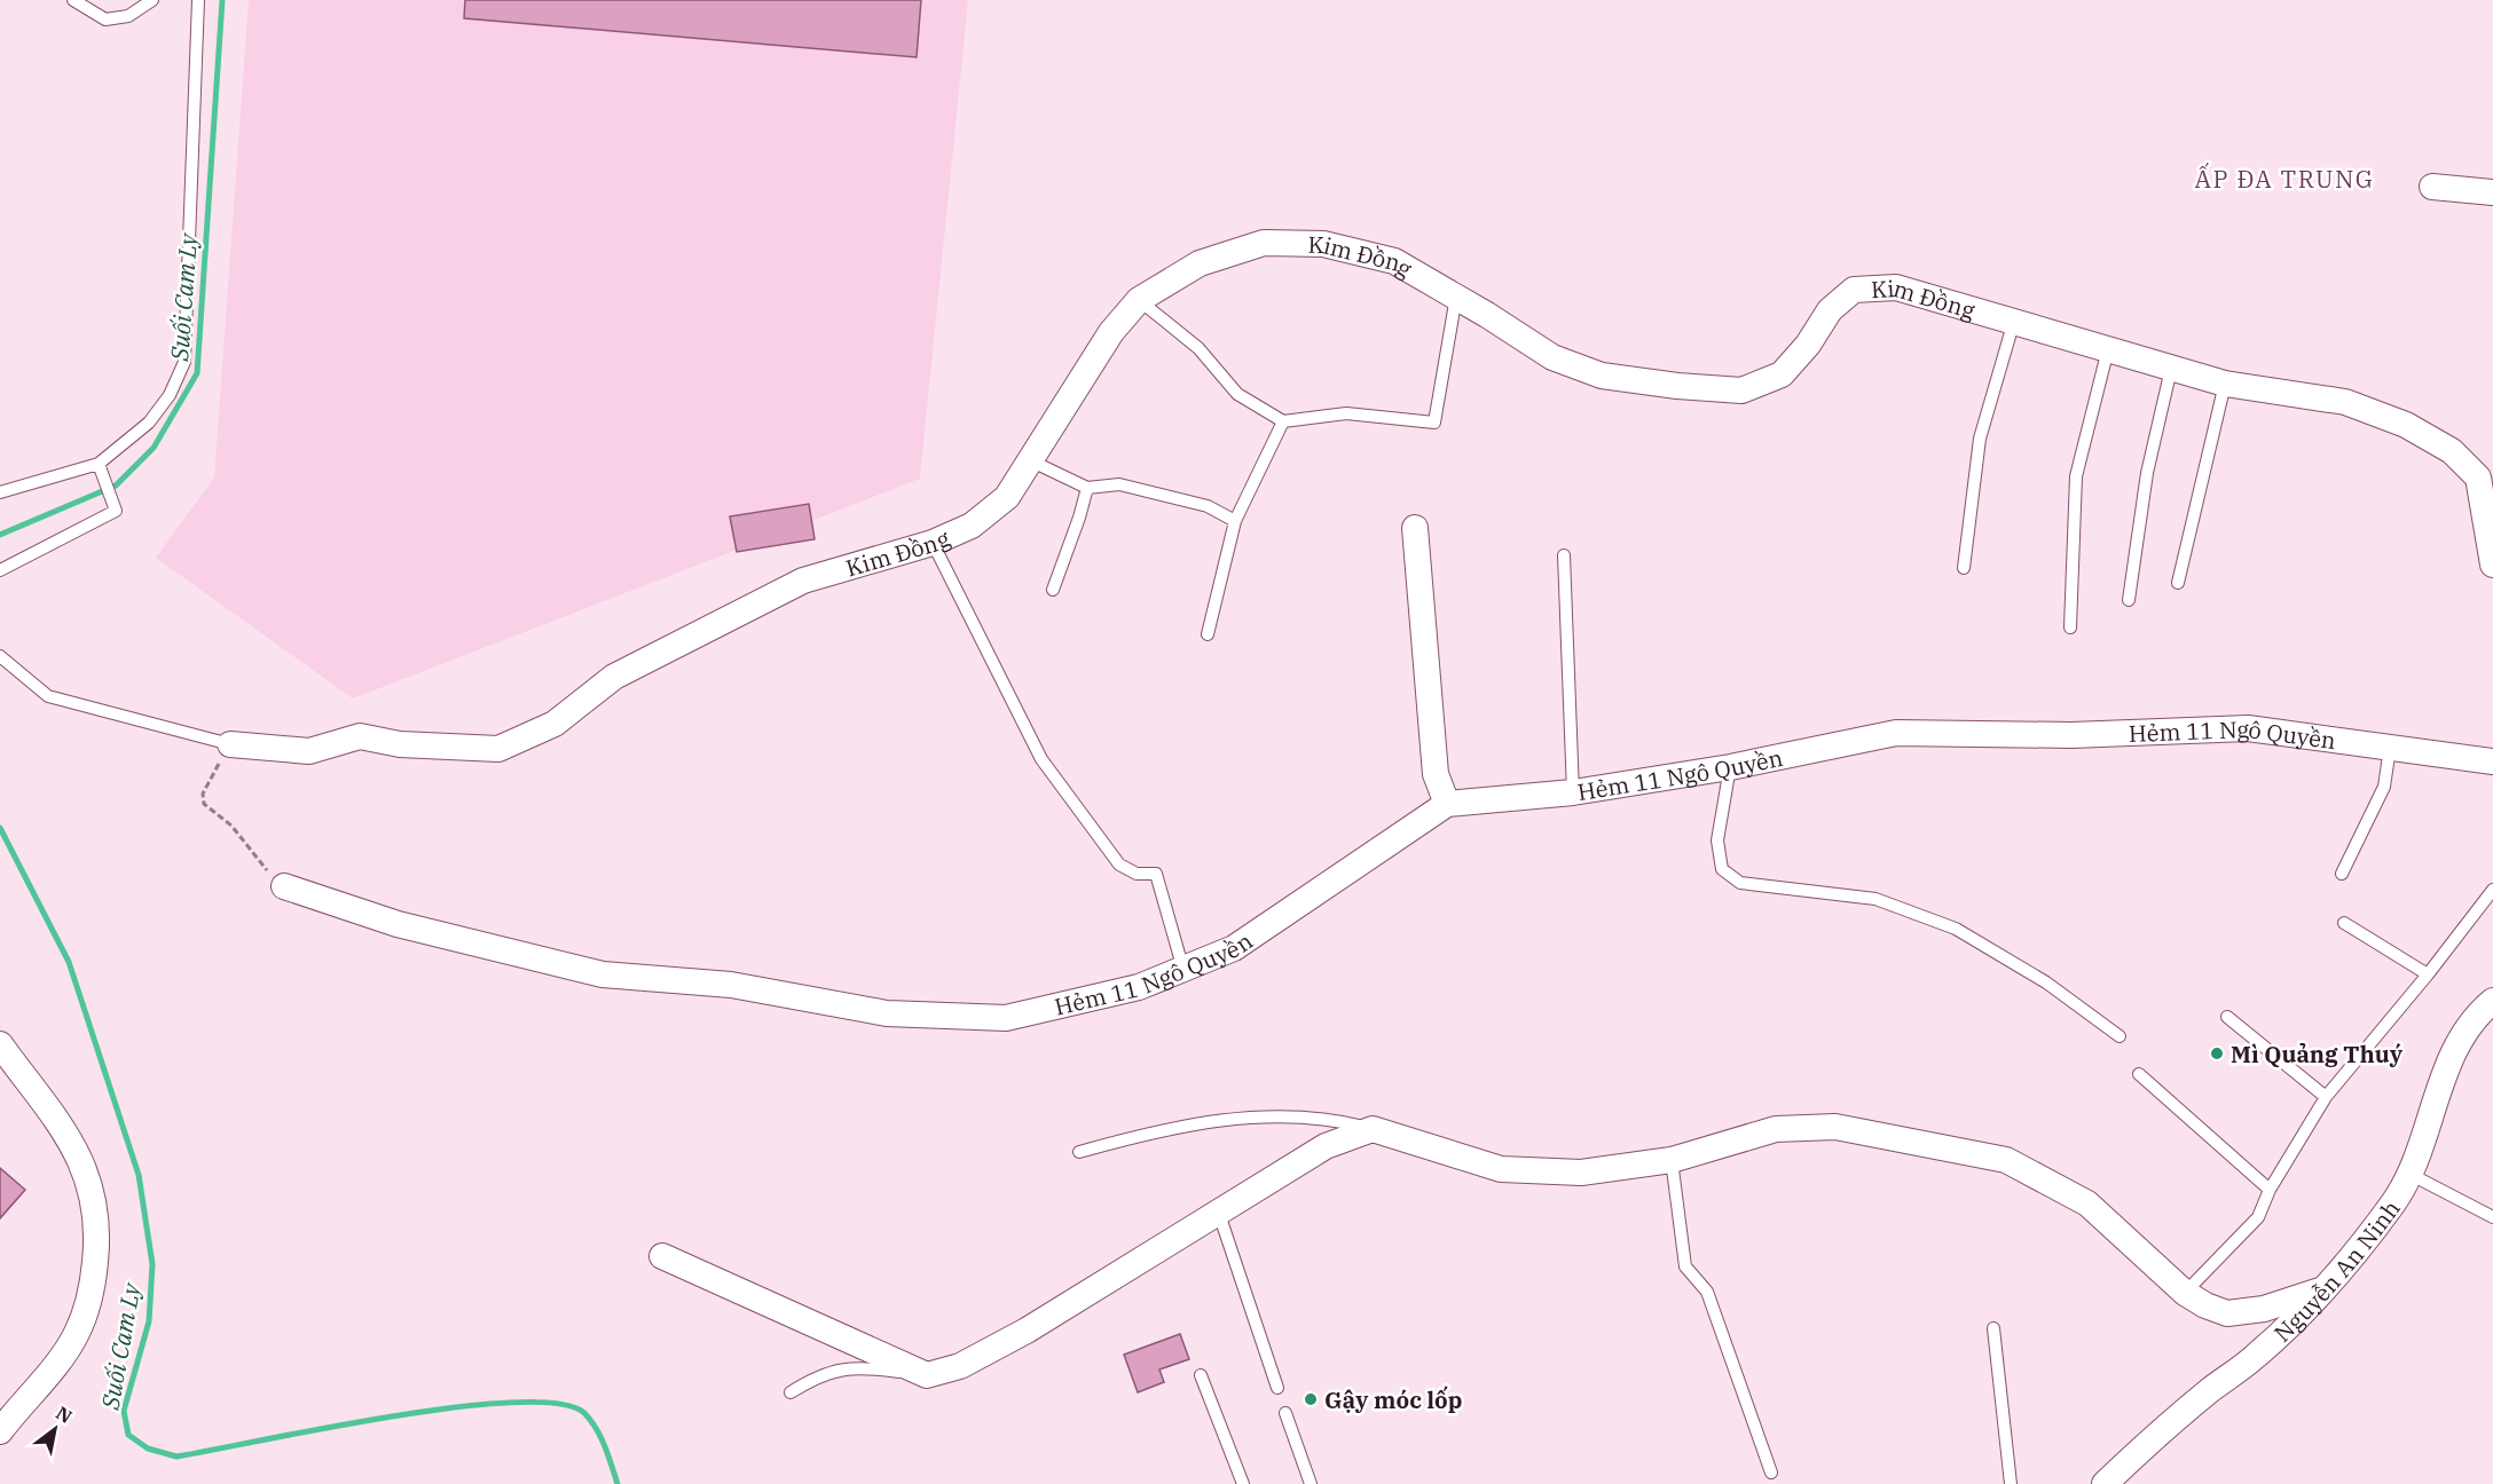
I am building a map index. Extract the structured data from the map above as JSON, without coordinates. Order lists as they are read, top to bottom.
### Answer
{
  "streets": {
    "street": ["Kim Đồng", "Hẻm 11 Ngô Quyền", "Nguyễn An Ninh"]
  },
  "districts": ["ẤP ĐA TRUNG"],
  "water": ["Suối Cam Ly"],
  "places": ["Mì Quảng Thuý", "Gậy móc lốp"],
  "north": "top right"
}
